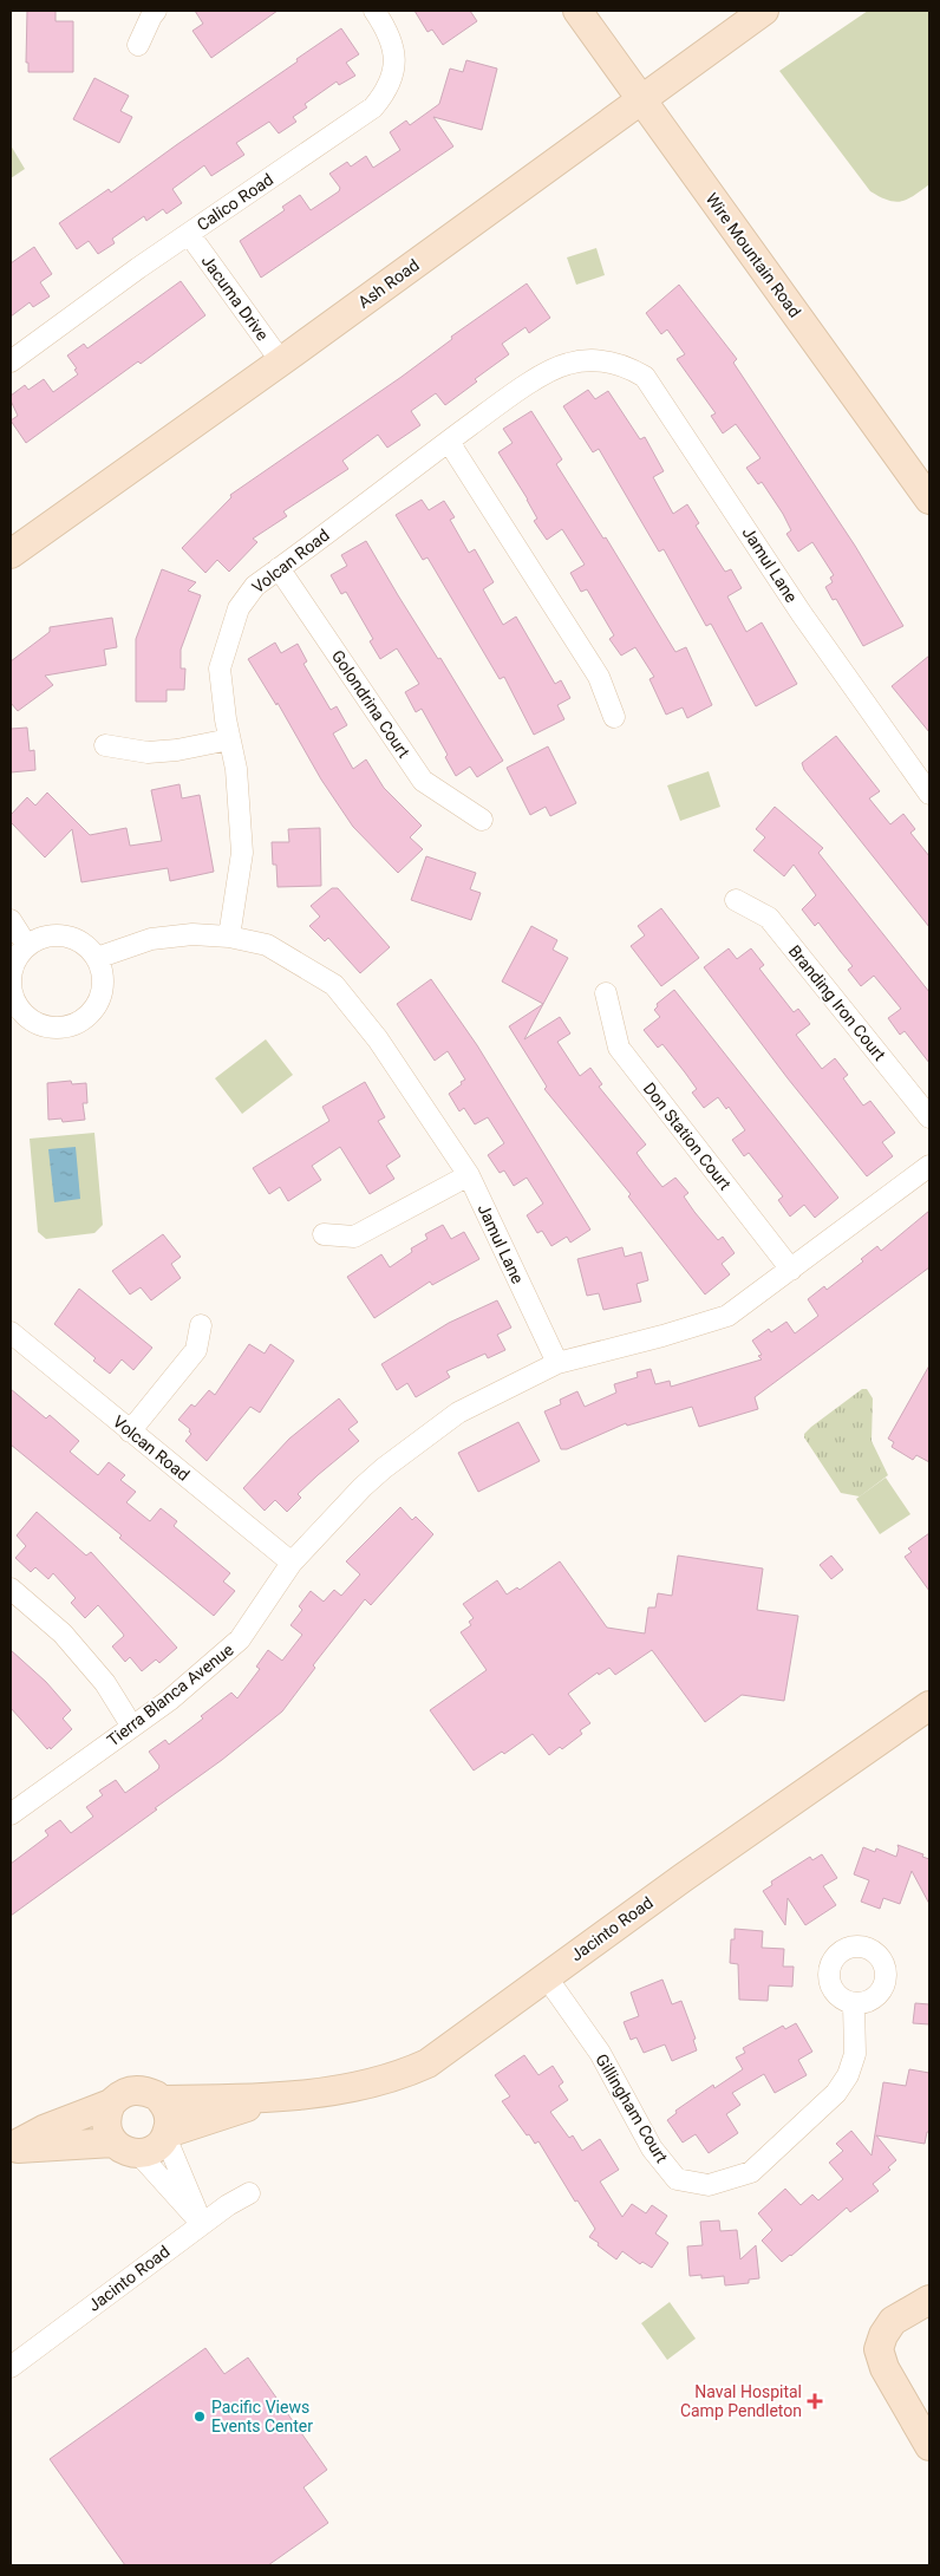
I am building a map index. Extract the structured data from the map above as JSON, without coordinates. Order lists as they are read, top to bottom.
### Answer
{
  "streets": {
    "street": [
      "Calico Road",
      "Wire Mountain Road",
      "Ash Road",
      "Jacuma Drive",
      "Volcan Road",
      "Jamul Lane",
      "Golondrina Court",
      "Branding Iron Court",
      "Don Station Court",
      "Tierra Blanca Avenue",
      "Jacinto Road",
      "Gillingham Court"
    ]
  },
  "crossings": [
    ["Calico Road", "Jacuma Drive"],
    ["Wire Mountain Road", "Ash Road"],
    ["Ash Road", "Jacuma Drive"],
    ["Volcan Road", "Jamul Lane"],
    ["Volcan Road", "Golondrina Court"],
    ["Volcan Road", "Tierra Blanca Avenue"],
    ["Jamul Lane", "Tierra Blanca Avenue"],
    ["Jacinto Road", "Gillingham Court"]
  ],
  "places": {
    "health": ["Naval Hospital Camp Pendleton"],
    "other": ["Pacific Views Events Center"]
  }
}
